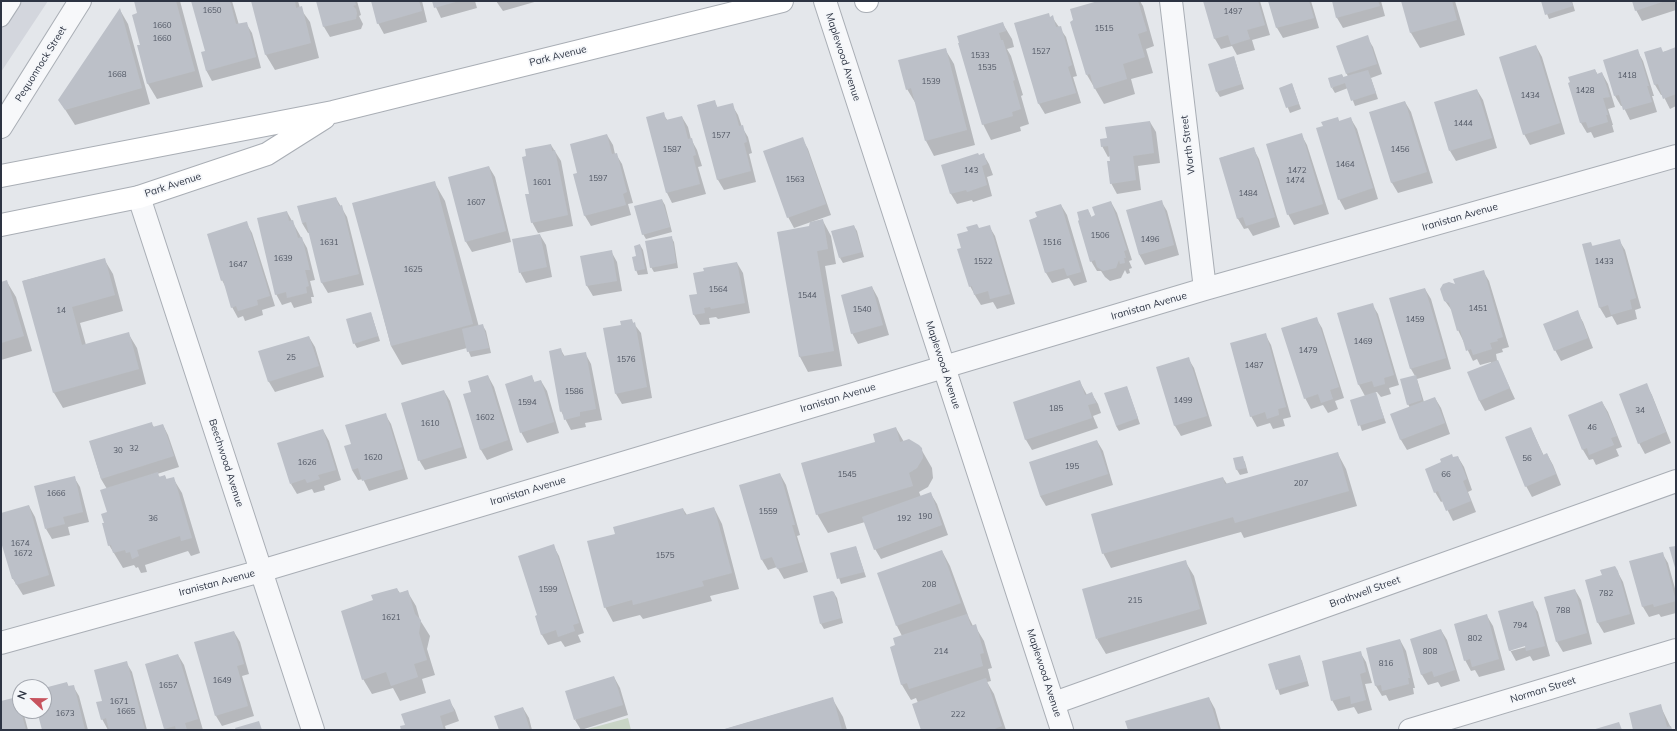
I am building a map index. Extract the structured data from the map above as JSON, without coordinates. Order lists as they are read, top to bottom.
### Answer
{
  "streets": {
    "main road": ["Park Avenue"],
    "street": [
      "Maplewood Avenue",
      "Pequonnock Street",
      "Worth Street",
      "Iranistan Avenue",
      "Beechwood Avenue",
      "Brothwell Street",
      "Norman Street"
    ]
  },
  "crossings": [
    ["Park Avenue", "Beechwood Avenue"],
    ["Maplewood Avenue", "Iranistan Avenue"],
    ["Maplewood Avenue", "Brothwell Street"],
    ["Worth Street", "Iranistan Avenue"],
    ["Iranistan Avenue", "Beechwood Avenue"]
  ],
  "house_numbers": [
    "1650",
    "1497",
    "1660",
    "1515",
    "1660",
    "1527",
    "1533",
    "1535",
    "1668",
    "1418",
    "1539",
    "1428",
    "1434",
    "1444",
    "1577",
    "1587",
    "1456",
    "1464",
    "143",
    "1472",
    "1597",
    "1563",
    "1474",
    "1601",
    "1484",
    "1607",
    "1506",
    "1496",
    "1631",
    "1516",
    "1639",
    "1522",
    "1433",
    "1647",
    "1625",
    "1564",
    "1544",
    "1451",
    "1540",
    "14",
    "1459",
    "1469",
    "1479",
    "25",
    "1576",
    "1487",
    "1586",
    "1499",
    "1594",
    "185",
    "34",
    "1602",
    "1610",
    "46",
    "32",
    "30",
    "1620",
    "56",
    "1626",
    "195",
    "1545",
    "66",
    "207",
    "1666",
    "1559",
    "190",
    "36",
    "192",
    "1674",
    "1672",
    "1575",
    "208",
    "1599",
    "782",
    "215",
    "788",
    "1621",
    "794",
    "802",
    "214",
    "808",
    "816",
    "1649",
    "1657",
    "1671",
    "1665",
    "1673",
    "222"
  ],
  "north": "left"
}
